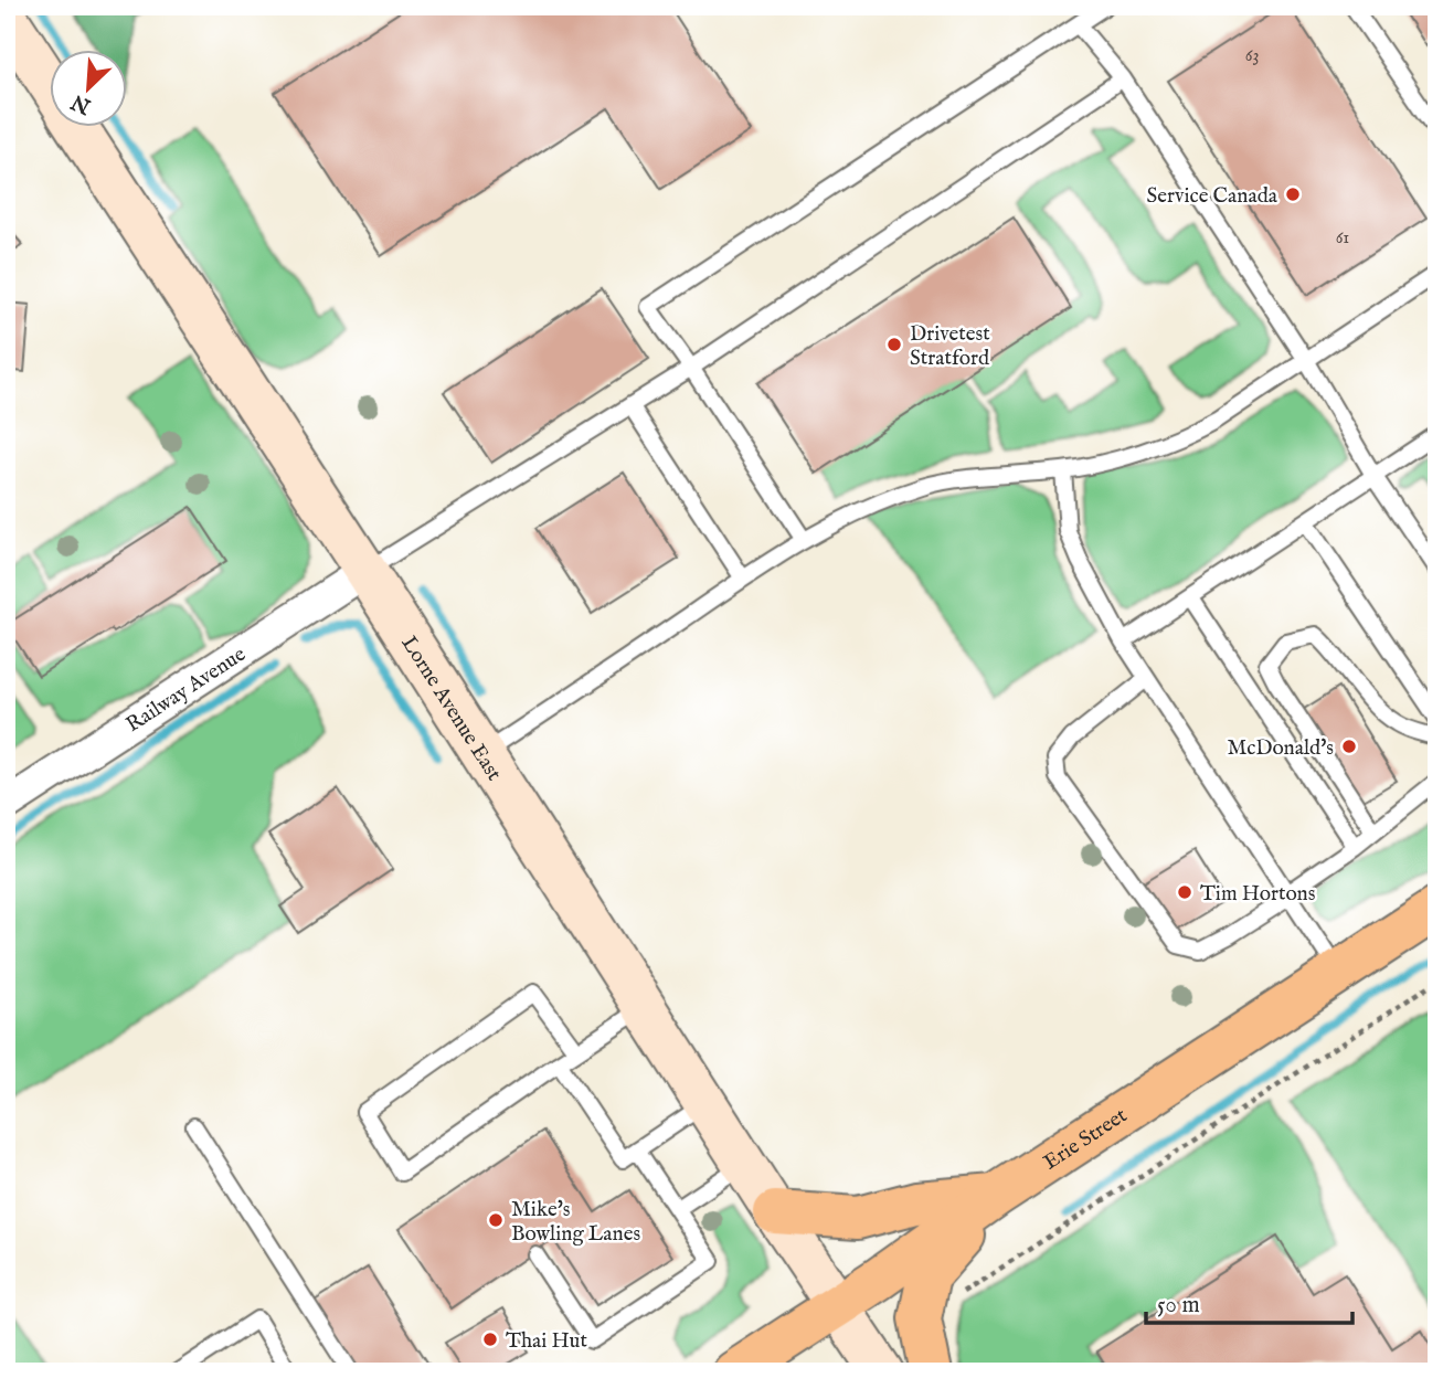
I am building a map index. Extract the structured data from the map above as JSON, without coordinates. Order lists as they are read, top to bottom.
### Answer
{
  "streets": {
    "main road": ["Lorne Avenue East", "Erie Street"],
    "street": ["Railway Avenue"]
  },
  "crossings": [
    ["Railway Avenue", "Lorne Avenue East"],
    ["Lorne Avenue East", "Erie Street"]
  ],
  "places": [
    "Service Canada",
    "Drivetest Stratford",
    "McDonald's",
    "Tim Hortons",
    "Mike's Bowling Lanes",
    "Thai Hut"
  ],
  "house_numbers": ["63", "61"],
  "scale_bar": "50 m",
  "north": "bottom left"
}
